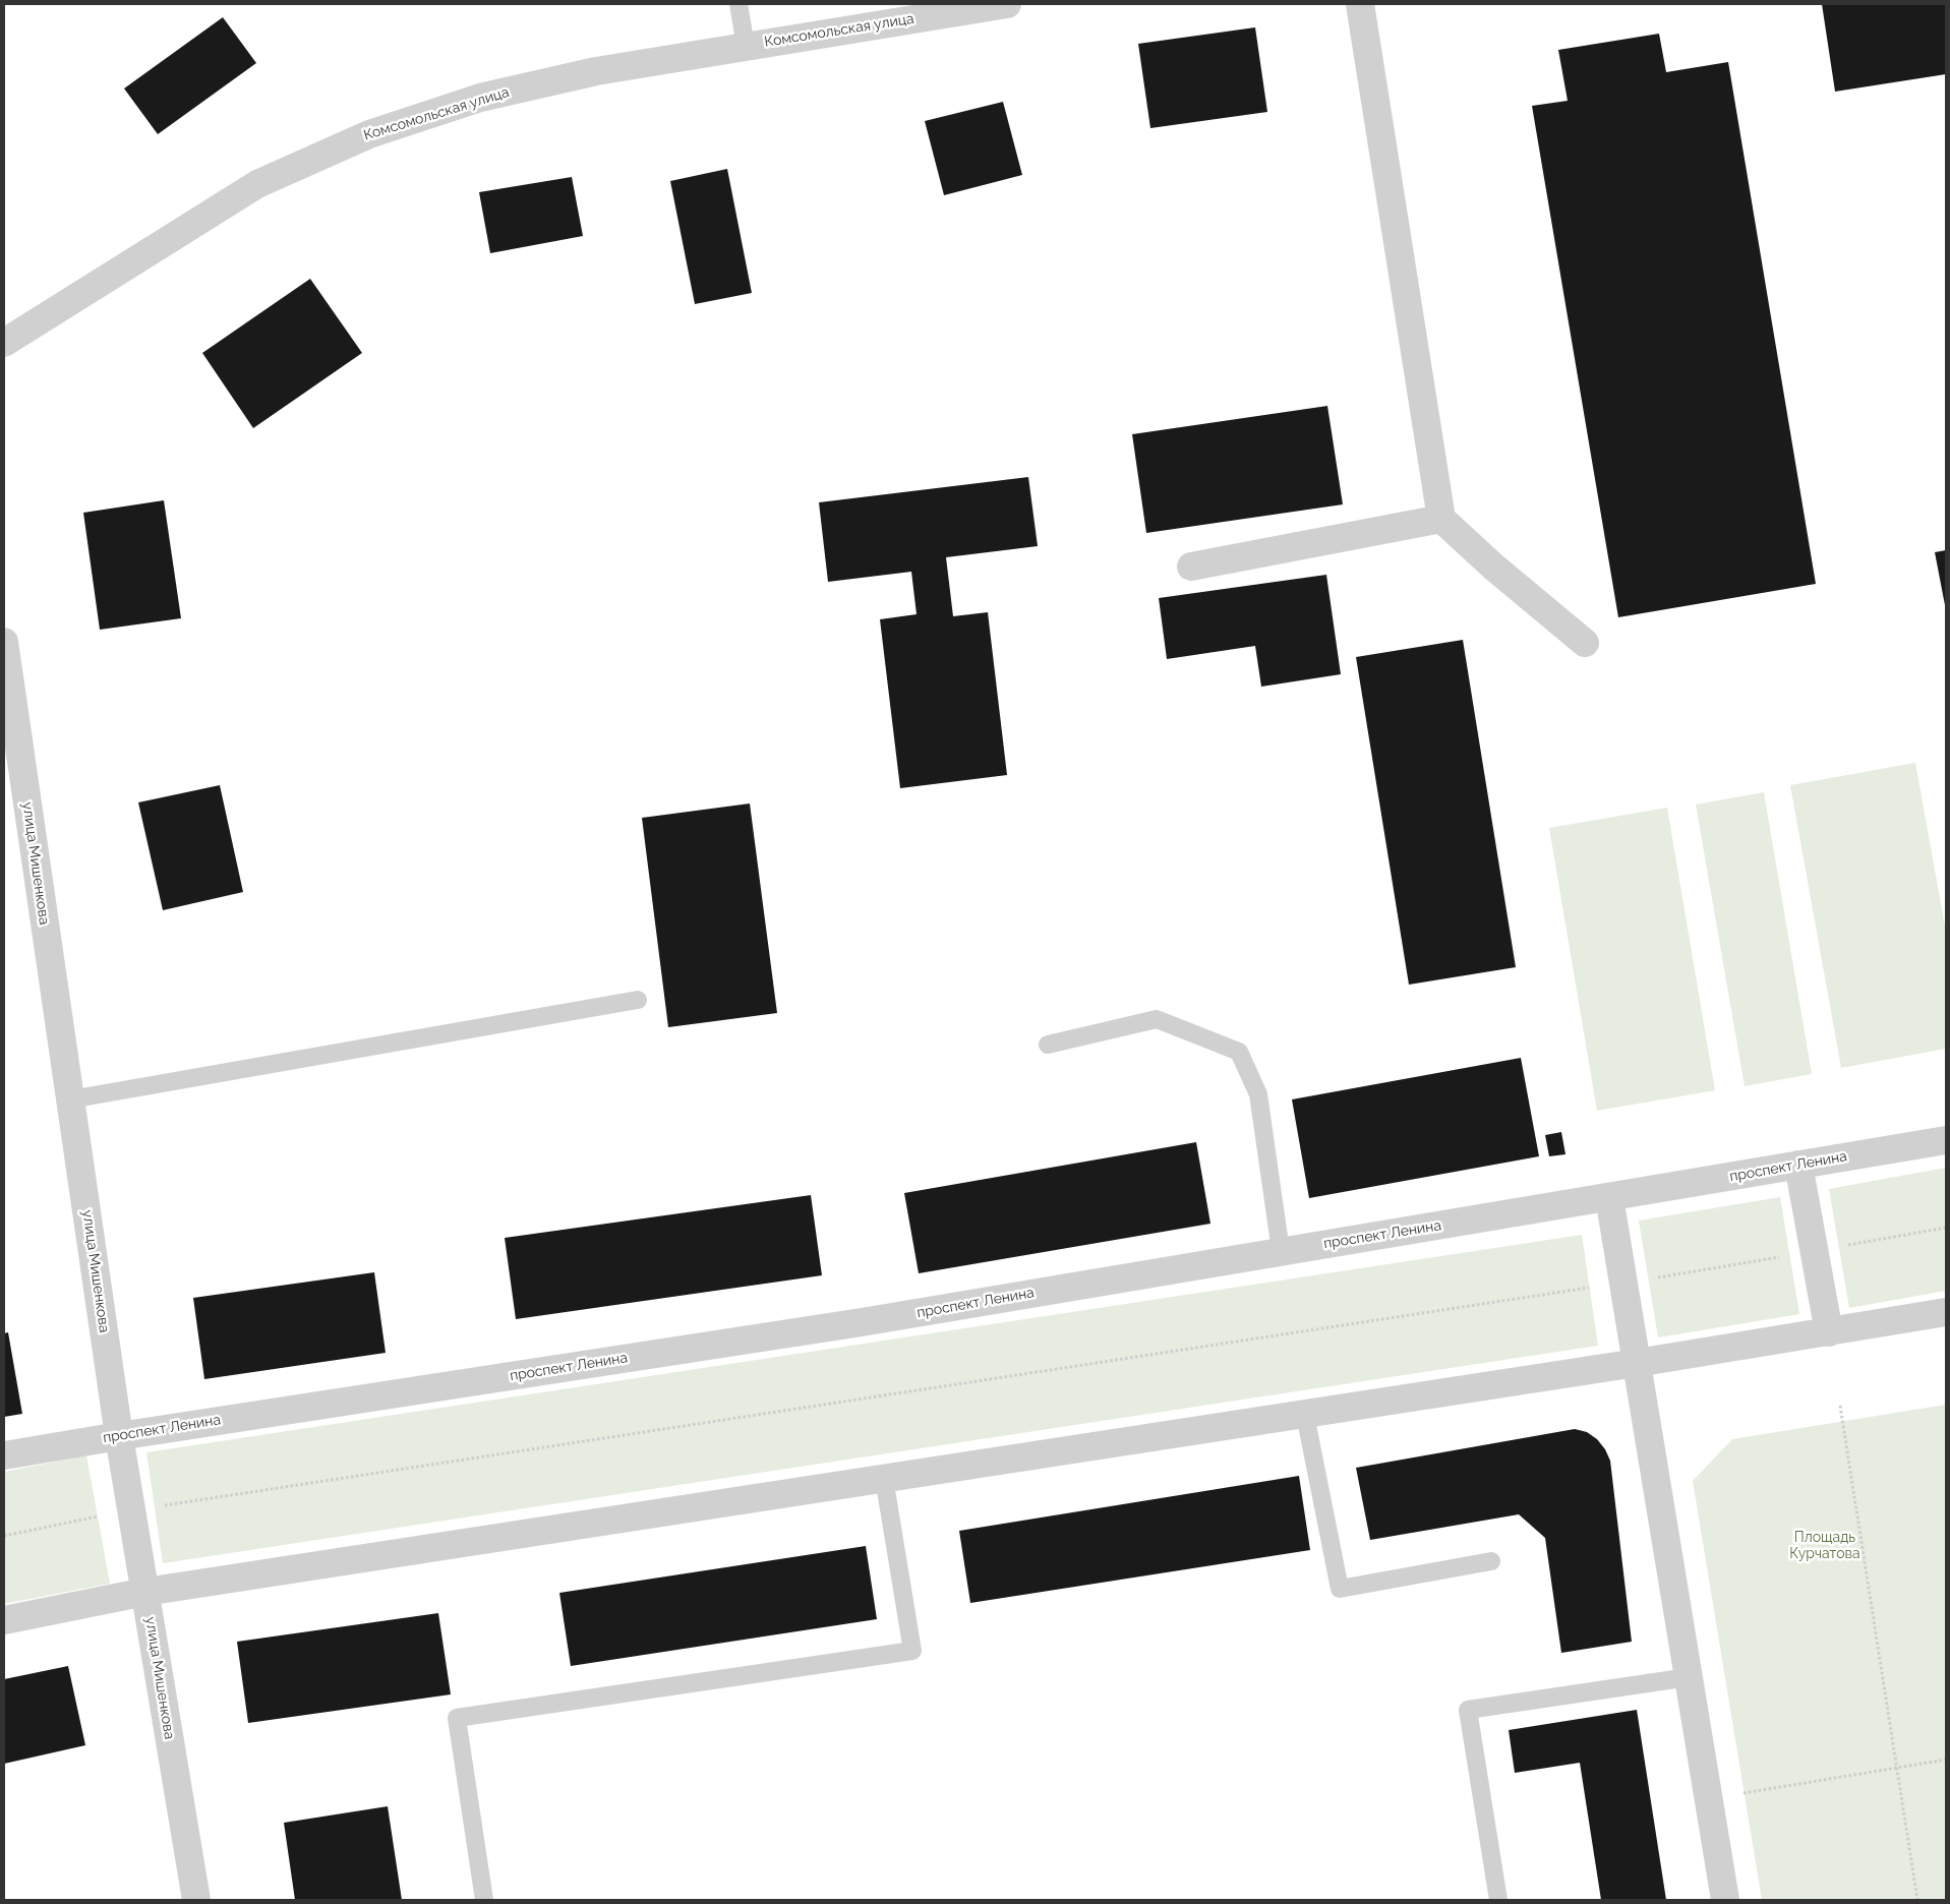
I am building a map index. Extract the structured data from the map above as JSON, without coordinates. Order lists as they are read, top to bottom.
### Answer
{
  "streets": {
    "street": ["Комсомольская улица", "улица Мишенкова", "проспект Ленина"]
  },
  "crossings": [
    ["улица Мишенкова", "проспект Ленина"]
  ],
  "parks": ["Площадь Курчатова"]
}
